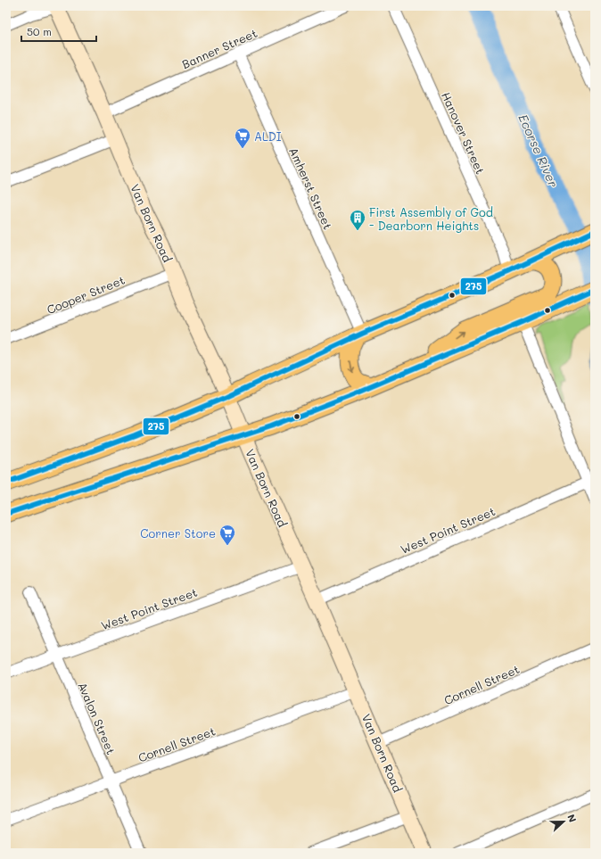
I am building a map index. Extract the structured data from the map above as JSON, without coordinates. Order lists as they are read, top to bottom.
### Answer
{
  "streets": {
    "main road": ["Van Born Road"],
    "street": [
      "Banner Street",
      "Hanover Street",
      "Amherst Street",
      "Cooper Street",
      "West Point Street",
      "Cornell Street",
      "Avalon Street"
    ]
  },
  "crossings": [
    ["Banner Street", "Amherst Street"],
    ["Banner Street", "Van Born Road"],
    ["Van Born Road", "Cooper Street"],
    ["Van Born Road", "West Point Street"],
    ["Van Born Road", "Cornell Street"],
    ["West Point Street", "Avalon Street"],
    ["Cornell Street", "Avalon Street"]
  ],
  "water": ["Ecorse River"],
  "places": {
    "supermarket": ["ALDI", "Corner Store"],
    "building": ["First Assembly of God - Dearborn Heights"]
  },
  "lines": ["transit line 275"],
  "scale_bar": "50 m",
  "north": "right"
}
